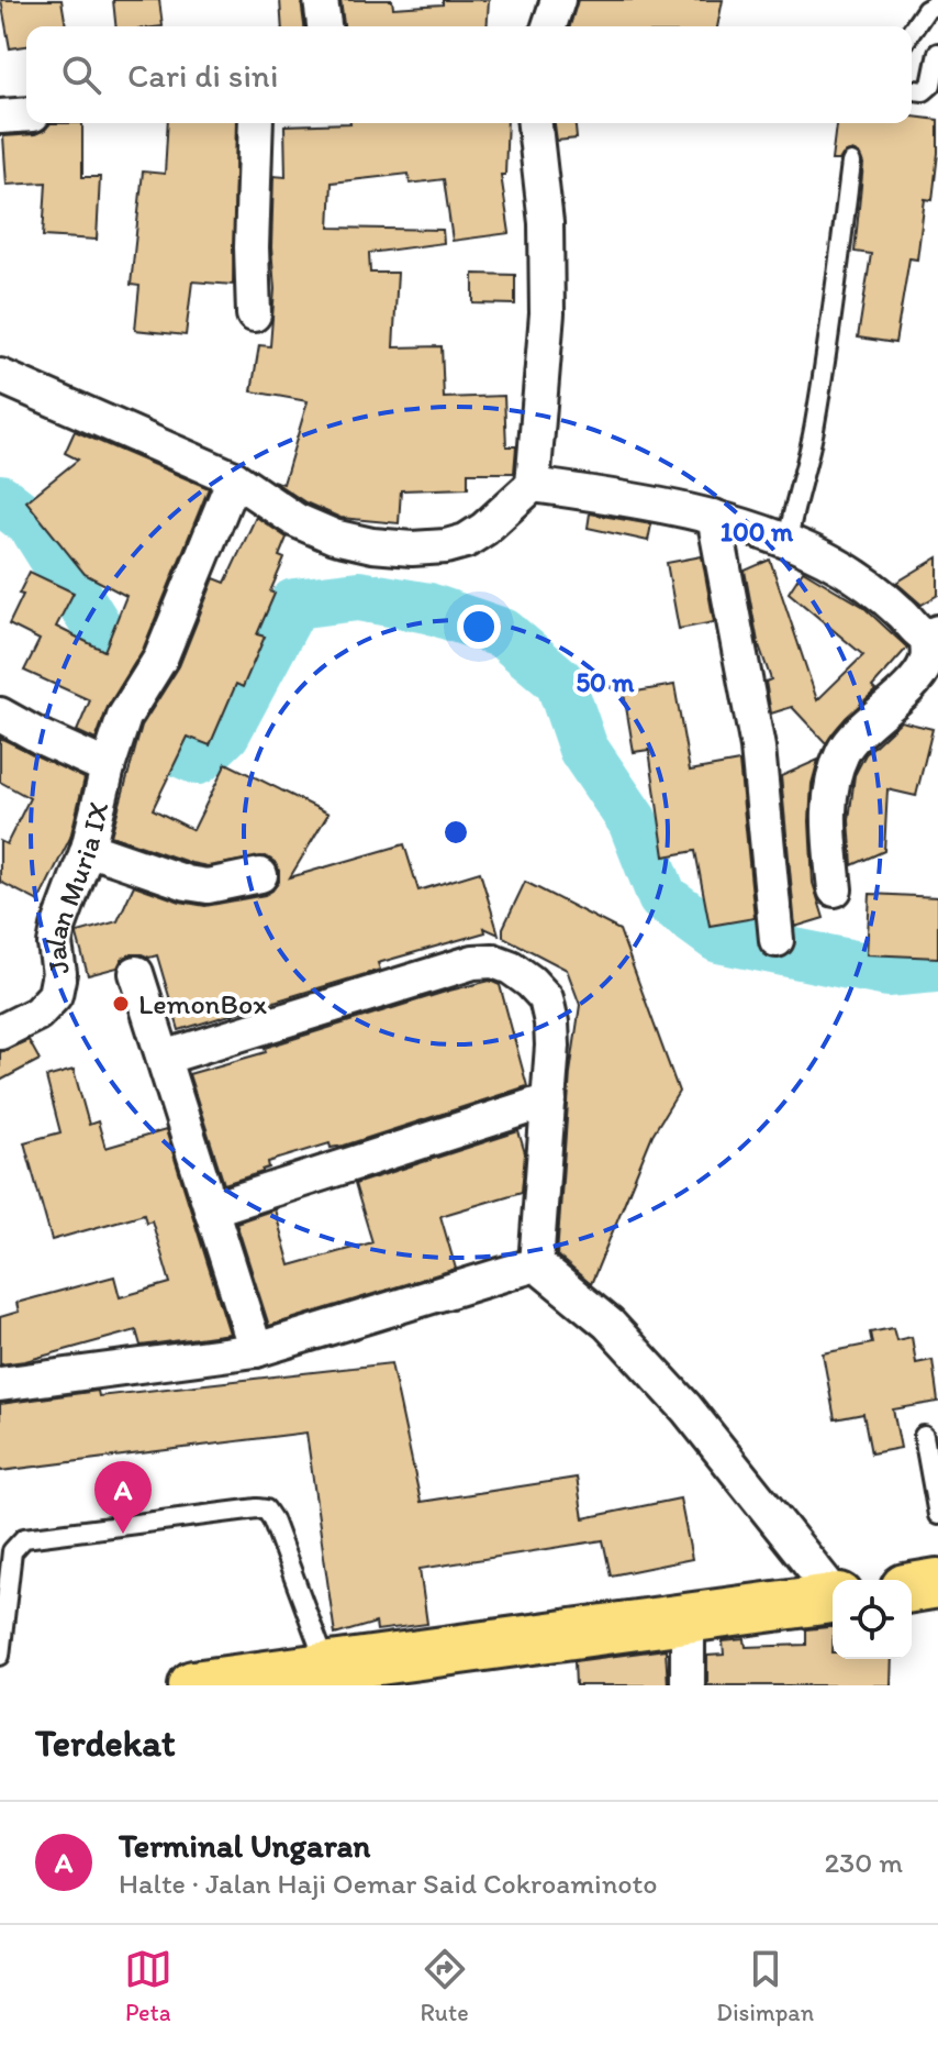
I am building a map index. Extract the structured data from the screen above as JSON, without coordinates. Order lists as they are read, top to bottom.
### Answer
{
  "streets": {
    "street": ["Jalan Muria IX"]
  },
  "places": ["LemonBox"],
  "page": {
    "search": "Cari di sini",
    "pins": "A",
    "heading": "Terdekat",
    "list": [
      {
        "mark": "A",
        "name": "Terminal Ungaran",
        "note": "Halte · Jalan Haji Oemar Said Cokroaminoto",
        "value": "230 m"
      }
    ],
    "nav": ["Peta", "Rute", "Disimpan"]
  },
  "rings": ["100 m", "50 m"]
}
